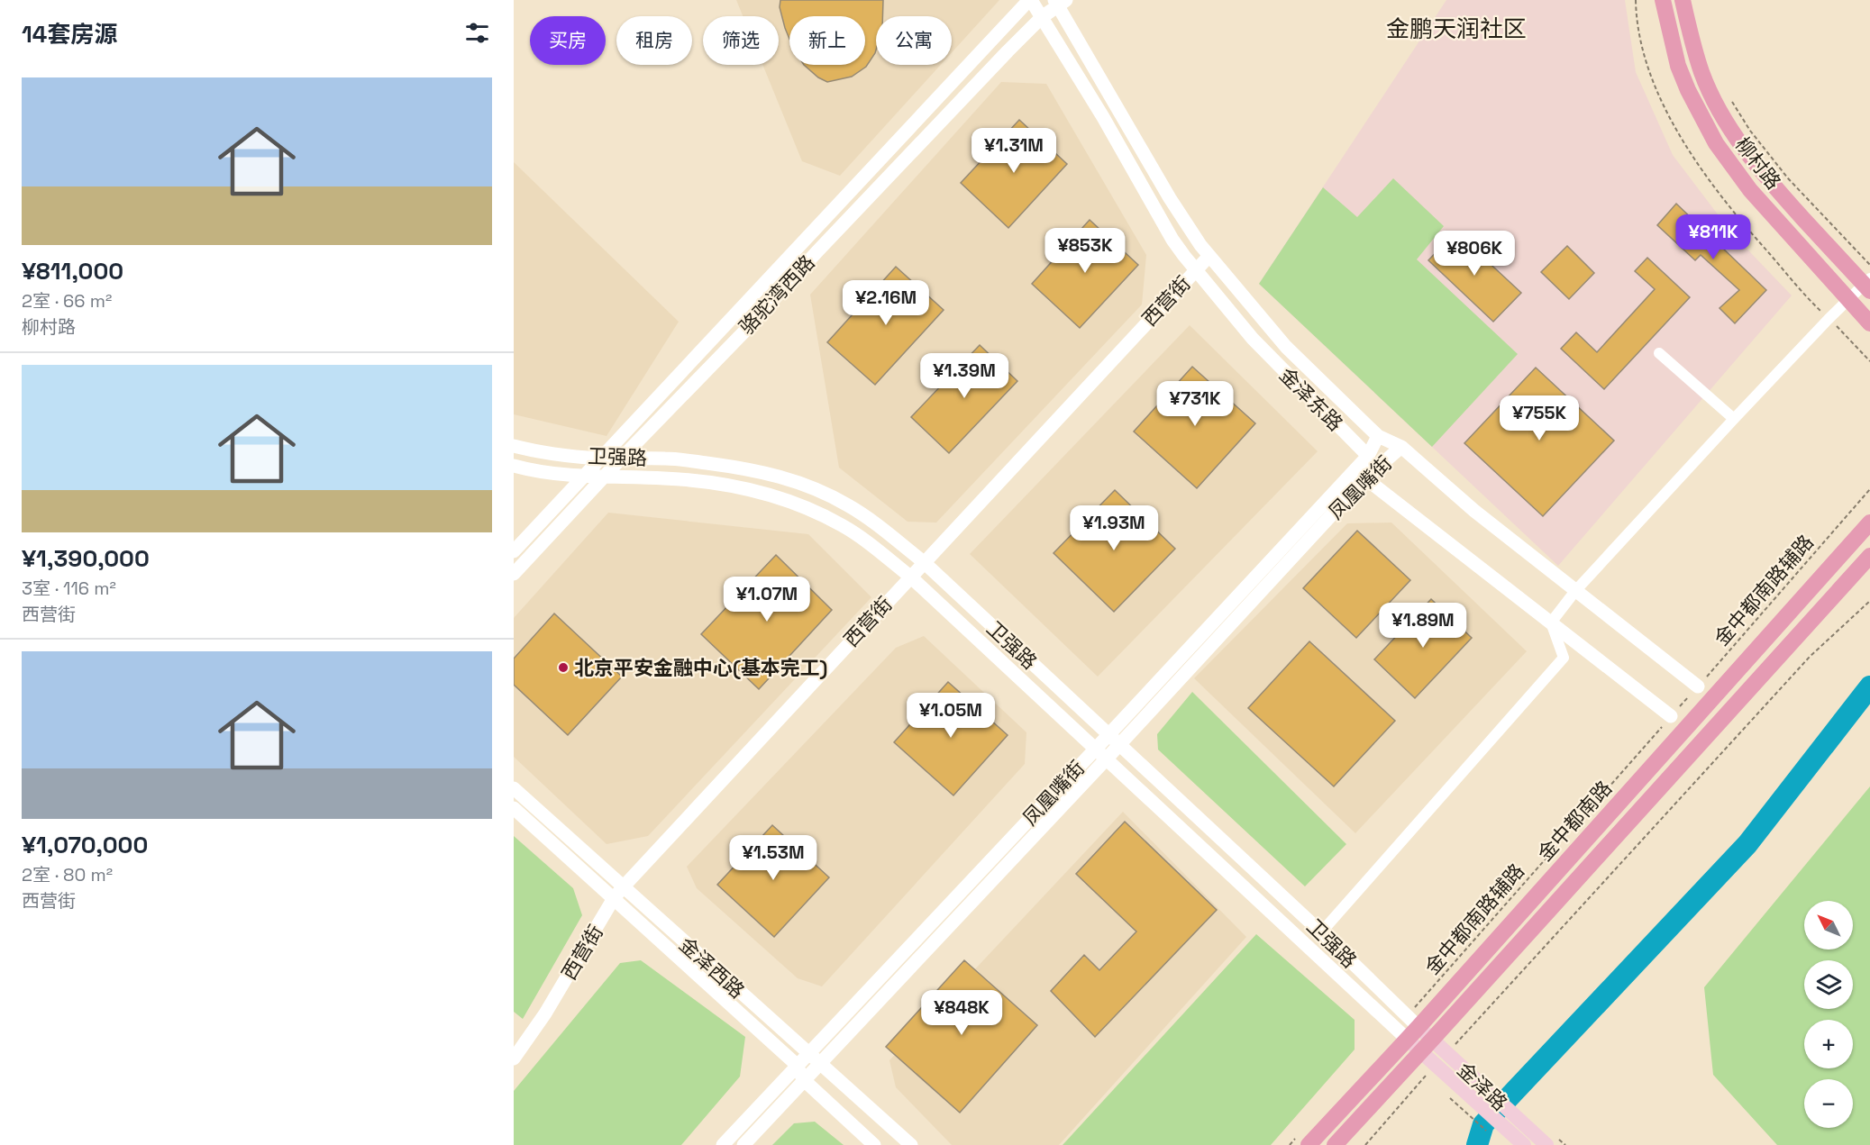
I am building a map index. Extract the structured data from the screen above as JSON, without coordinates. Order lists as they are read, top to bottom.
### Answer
{
  "streets": {
    "main road": ["柳村路", "金中都南路", "金泽路"],
    "street": [
      "骆驼湾西路",
      "西营街",
      "金泽东路",
      "卫强路",
      "凤凰嘴街",
      "金泽西路"
    ],
    "path": ["金中都南路辅路"]
  },
  "crossings": [
    ["骆驼湾西路", "金泽东路"],
    ["骆驼湾西路", "卫强路"],
    ["西营街", "金泽东路"],
    ["西营街", "卫强路"],
    ["西营街", "金泽西路"],
    ["金泽东路", "凤凰嘴街"],
    ["金泽东路", "金中都南路辅路"],
    ["卫强路", "凤凰嘴街"],
    ["卫强路", "金中都南路辅路"],
    ["卫强路", "金中都南路"],
    ["卫强路", "金泽路"],
    ["凤凰嘴街", "金泽西路"],
    ["金中都南路辅路", "金中都南路"],
    ["金中都南路辅路", "金泽路"],
    ["金中都南路", "金泽路"]
  ],
  "districts": ["金鹏天润社区"],
  "places": ["北京平安金融中心(基本完工)"],
  "north": "top left",
  "page": {
    "heading": "14套房源",
    "chip": [
      "买房",
      "租房",
      "筛选",
      "新上",
      "公寓"
    ],
    "list": [
      {
        "name": "¥811,000",
        "note": "2室 · 66 m² · 柳村路"
      },
      {
        "name": "¥1,390,000",
        "note": "3室 · 116 m² · 西营街"
      },
      {
        "name": "¥1,070,000",
        "note": "2室 · 80 m² · 西营街"
      }
    ],
    "price": [
      "¥1.31M",
      "¥811K",
      "¥853K",
      "¥806K",
      "¥2.16M",
      "¥1.39M",
      "¥731K",
      "¥755K",
      "¥1.93M",
      "¥1.07M",
      "¥1.89M",
      "¥1.05M",
      "¥1.53M",
      "¥848K"
    ],
    "map_buttons": ["+", "−"]
  }
}
